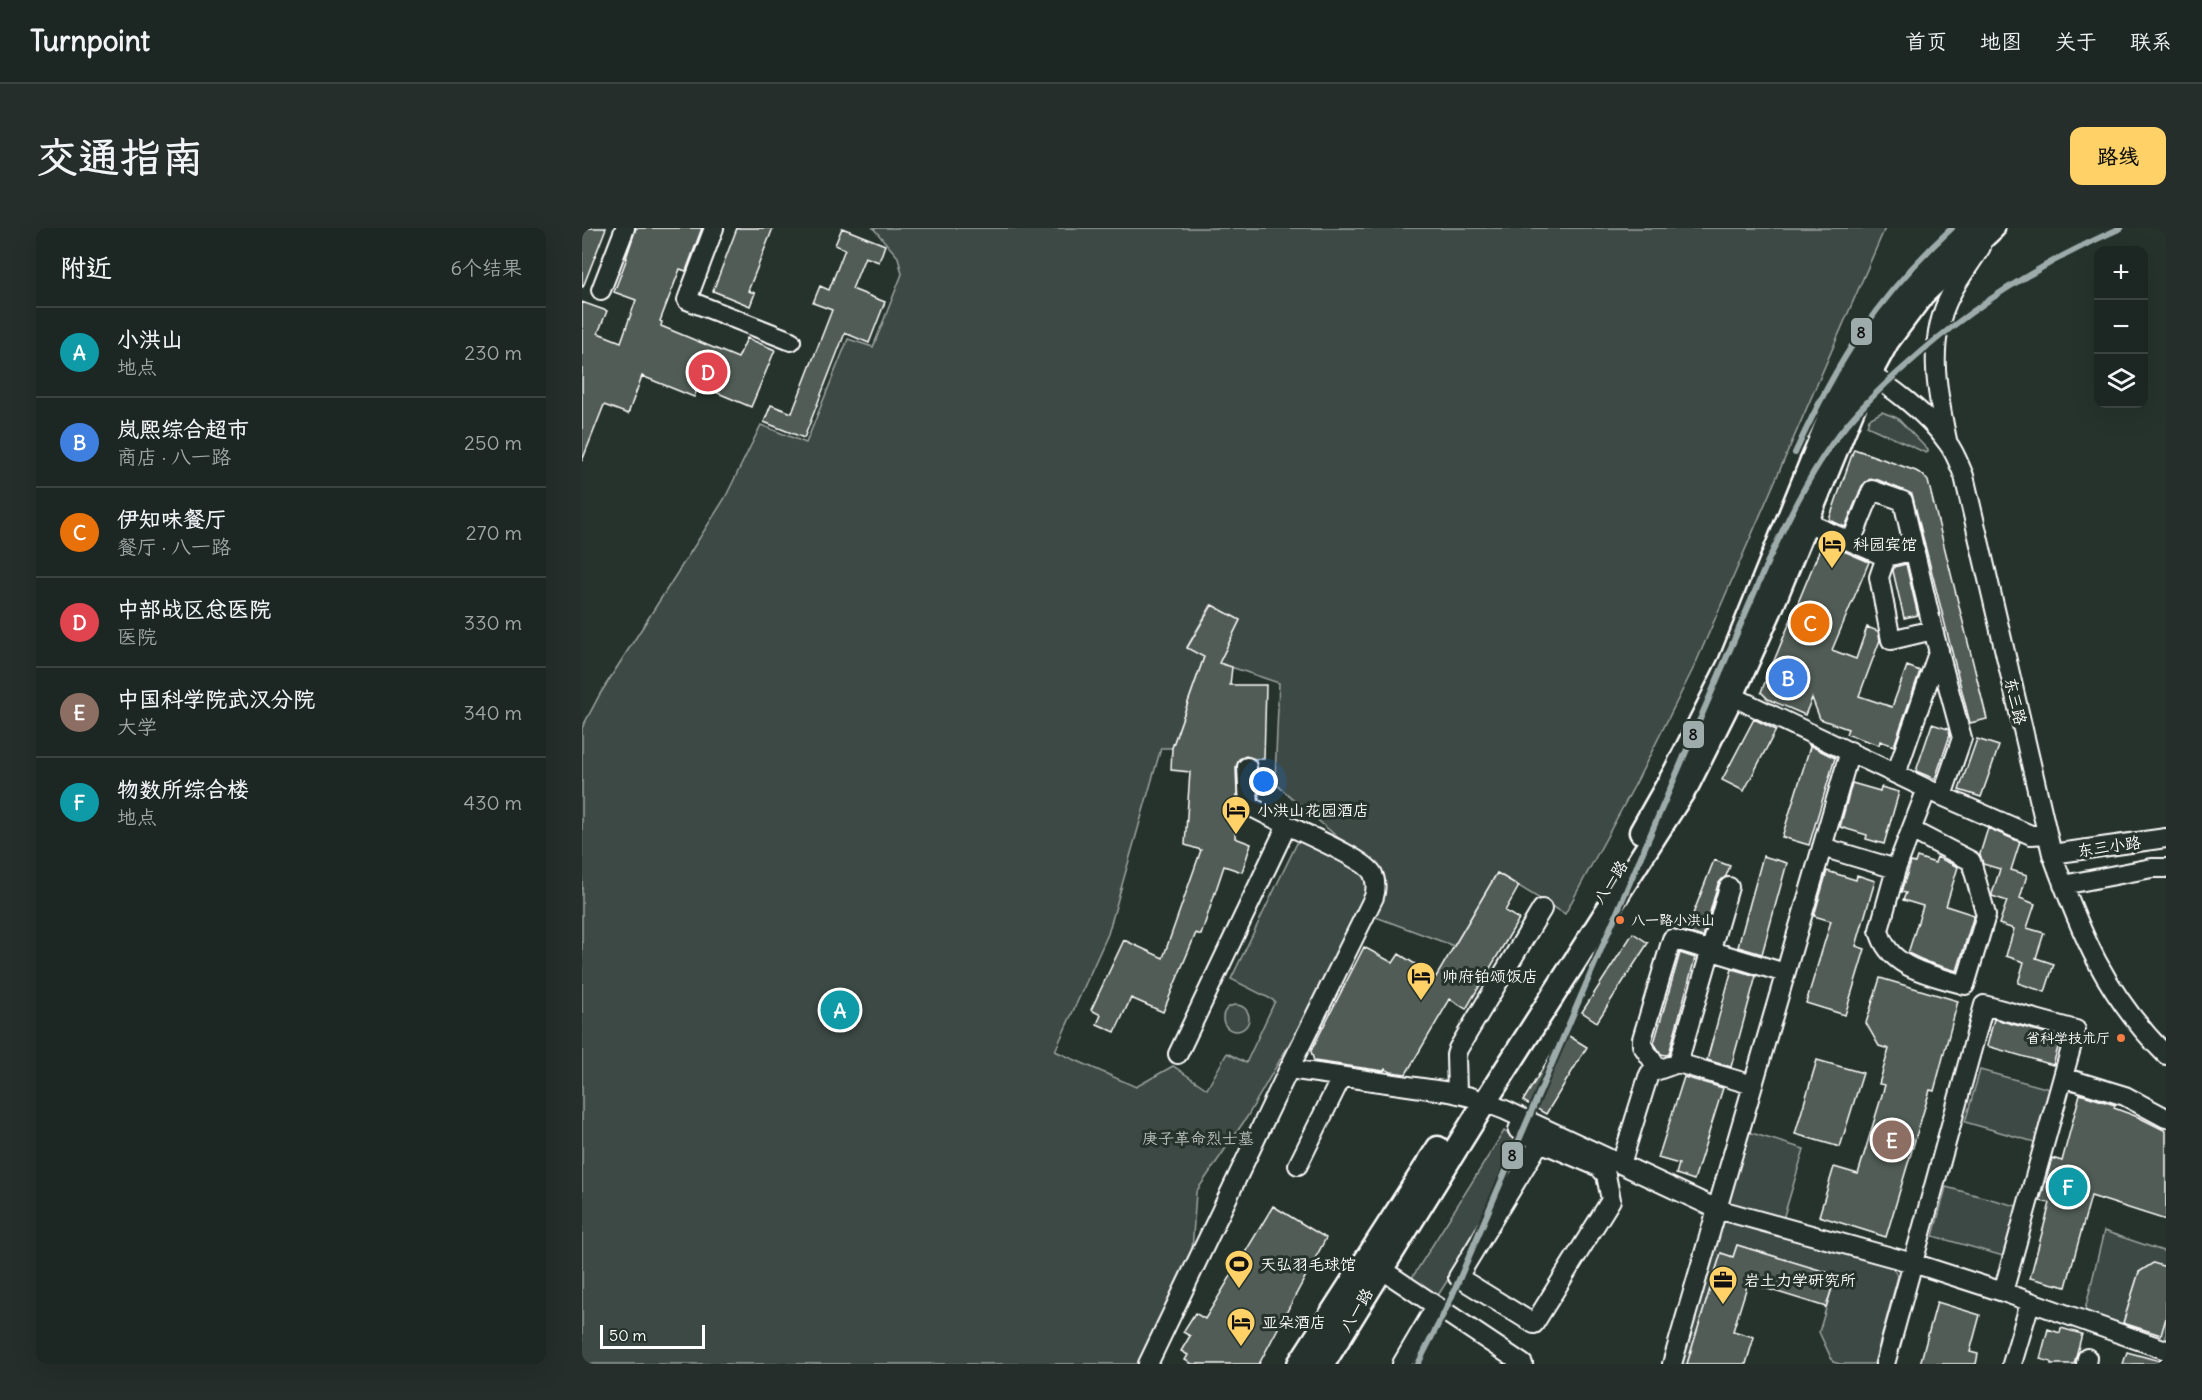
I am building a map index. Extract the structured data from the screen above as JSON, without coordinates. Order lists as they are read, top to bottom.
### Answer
{
  "streets": {
    "main road": ["八一路"],
    "street": ["东三路", "东三小路"]
  },
  "crossings": [
    ["东三路", "东三小路"],
    ["东三路", "八一路"]
  ],
  "parks": ["庚子革命烈士墓"],
  "places": {
    "hotel": [
      "科园宾馆",
      "小洪山花园酒店",
      "帅府铂颂饭店",
      "亚朵酒店"
    ],
    "other": ["八一路小洪山", "省科学技术厅"],
    "sports": ["天弘羽毛球馆"],
    "office": ["岩土力学研究所"]
  },
  "lines": ["transit line 8"],
  "scale_bar": "50 m",
  "page": {
    "header": "Turnpoint",
    "nav": [
      "首页",
      "地图",
      "关于",
      "联系"
    ],
    "buttons": "路线",
    "title": "交通指南",
    "heading": ["附近", "6个结果"],
    "map_buttons": ["+", "−"],
    "list": [
      {
        "mark": "A",
        "name": "小洪山",
        "note": "地点",
        "value": "230 m"
      },
      {
        "mark": "B",
        "name": "岚熙综合超市",
        "note": "商店 · 八一路",
        "value": "250 m"
      },
      {
        "mark": "C",
        "name": "伊知味餐厅",
        "note": "餐厅 · 八一路",
        "value": "270 m"
      },
      {
        "mark": "D",
        "name": "中部战区总医院",
        "note": "医院",
        "value": "330 m"
      },
      {
        "mark": "E",
        "name": "中国科学院武汉分院",
        "note": "大学",
        "value": "340 m"
      },
      {
        "mark": "F",
        "name": "物数所综合楼",
        "note": "地点",
        "value": "430 m"
      }
    ],
    "pins": [
      "D",
      "C",
      "B",
      "A",
      "E",
      "F"
    ],
    "scale": "50 m"
  }
}
